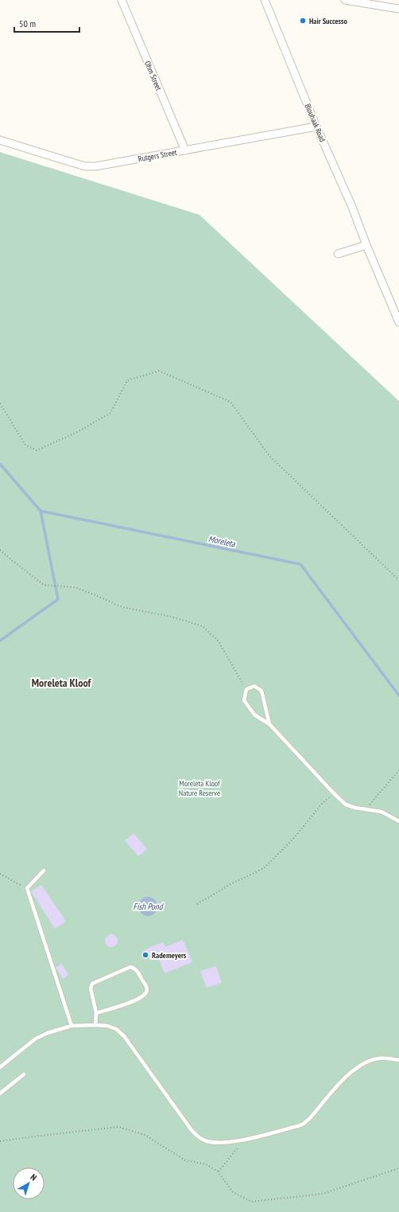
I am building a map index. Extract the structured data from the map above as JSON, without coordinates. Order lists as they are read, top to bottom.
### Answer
{
  "streets": {
    "street": ["Ohm Street", "Blouhaak Road", "Rutgers Street"]
  },
  "crossings": [
    ["Ohm Street", "Rutgers Street"],
    ["Blouhaak Road", "Rutgers Street"]
  ],
  "districts": ["Moreleta Kloof"],
  "water": ["Moreleta", "Fish Pond"],
  "parks": ["Moreleta Kloof Nature Reserve"],
  "places": ["Hair Successo", "Rademeyers"],
  "scale_bar": "50 m",
  "north": "top right"
}
